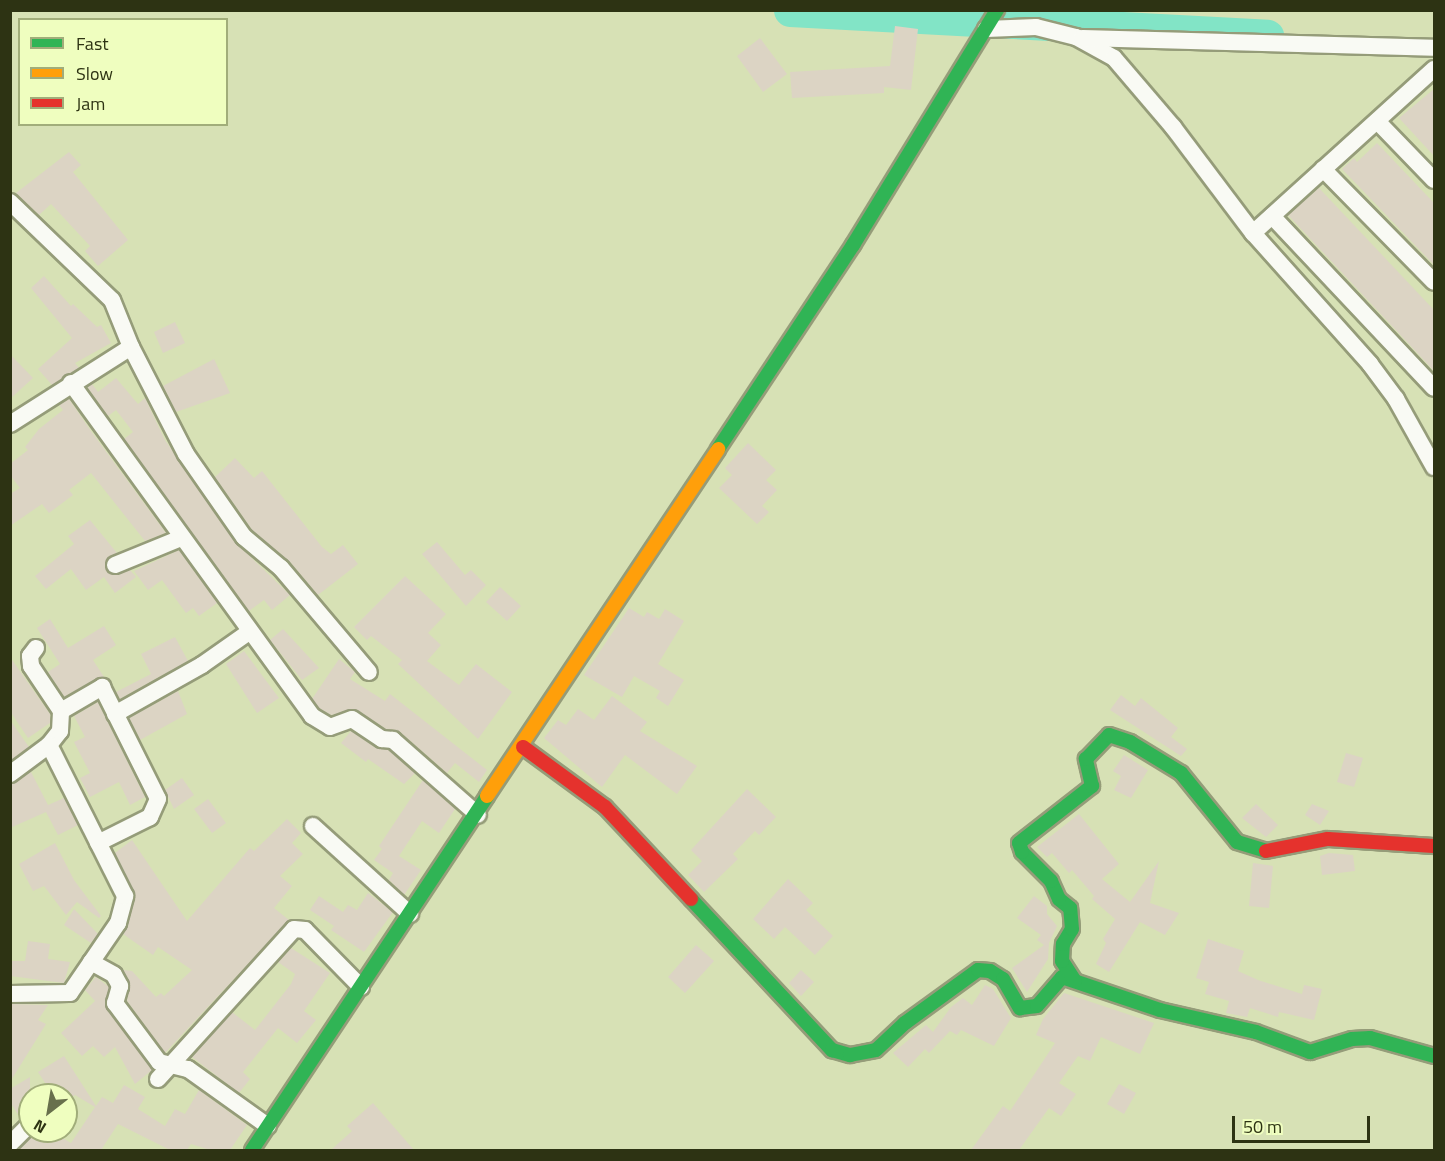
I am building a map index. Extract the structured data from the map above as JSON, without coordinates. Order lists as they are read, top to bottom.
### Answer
{
  "legend": ["Fast", "Slow", "Jam"],
  "scale_bar": "50 m",
  "north": "bottom left"
}
